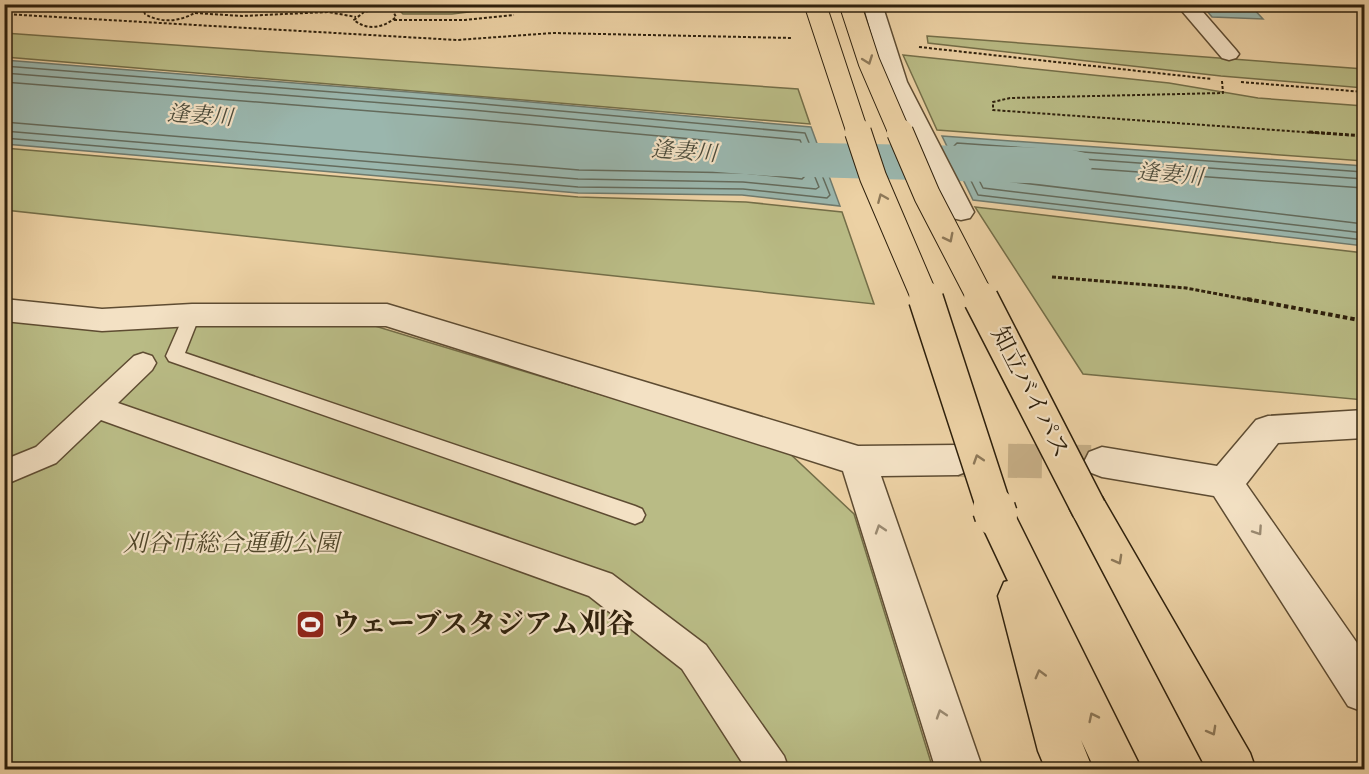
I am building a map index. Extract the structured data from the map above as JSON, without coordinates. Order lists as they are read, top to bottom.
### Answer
{
  "streets": {
    "highway": ["知立バイパス"]
  },
  "water": ["逢妻川"],
  "parks": ["刈谷市総合運動公園"],
  "places": {
    "sports": ["ウェーブスタジアム刈谷"]
  }
}
